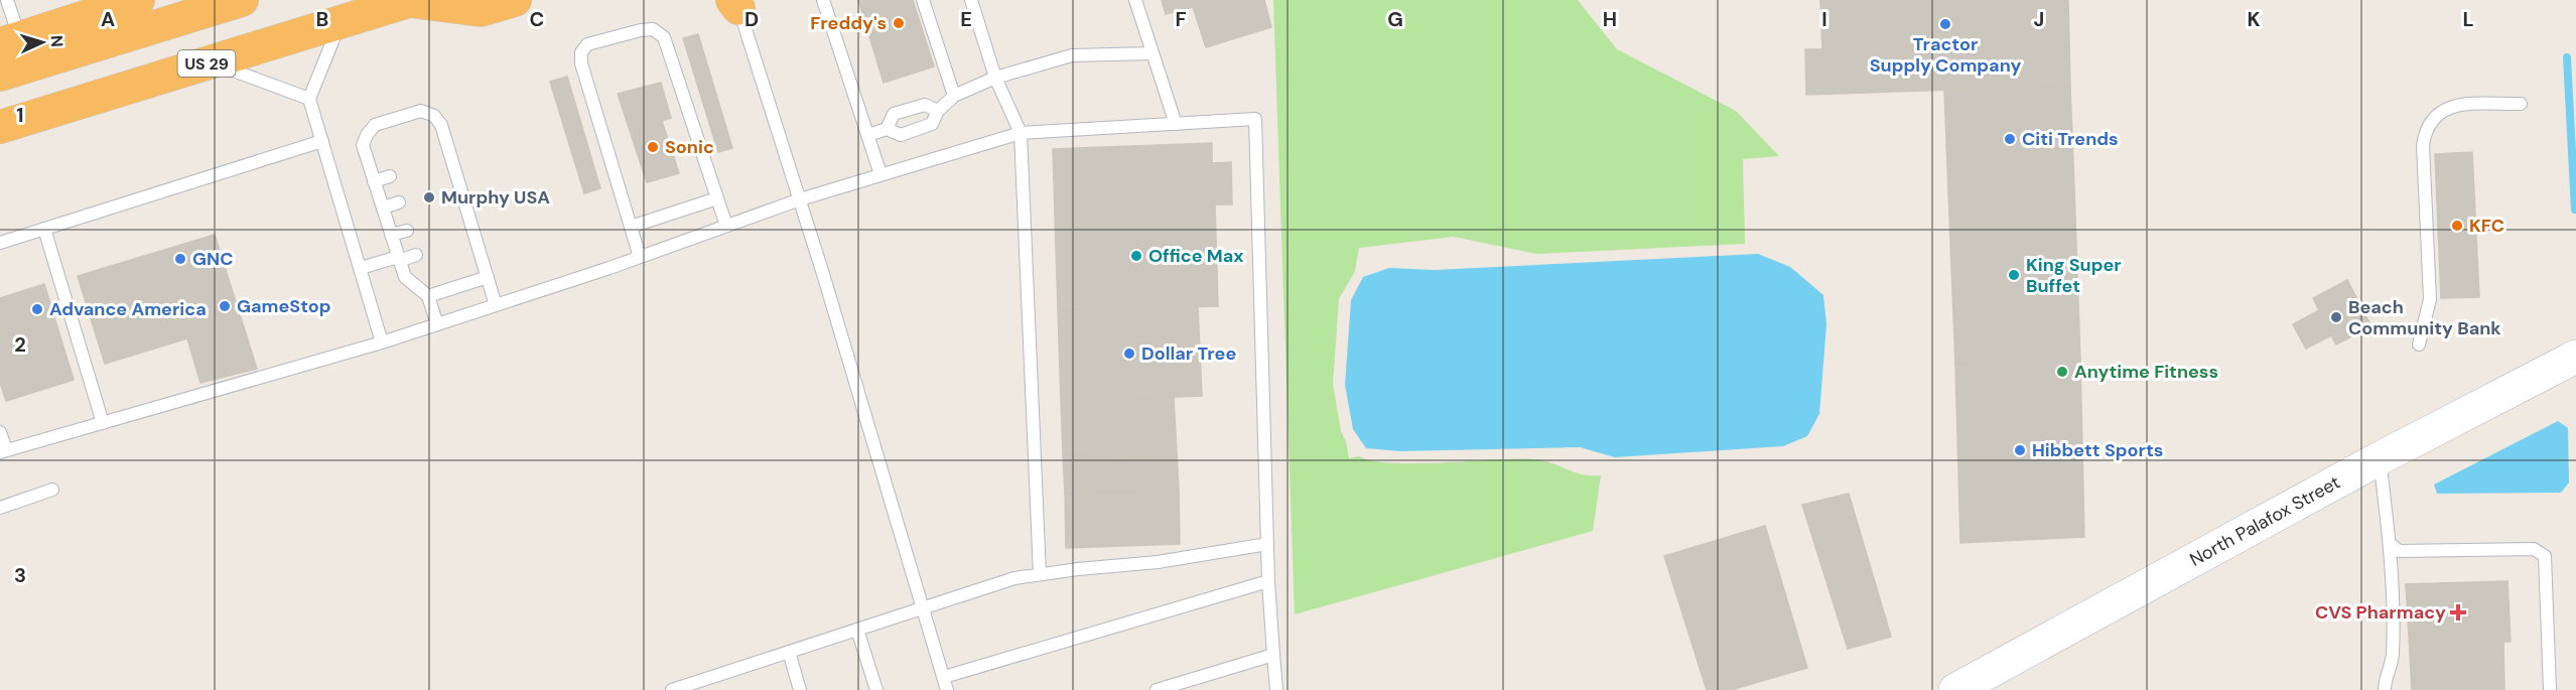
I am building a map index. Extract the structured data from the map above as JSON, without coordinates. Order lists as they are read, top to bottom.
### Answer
{
  "streets": {
    "highway": ["US 29"],
    "main road": ["North Palafox Street"]
  },
  "places": {
    "other": [
      "Freddy's",
      "Tractor Supply Company",
      "Citi Trends",
      "Sonic",
      "Murphy USA",
      "KFC",
      "Office Max",
      "GNC",
      "King Super Buffet",
      "GameStop",
      "Advance America",
      "Beach Community Bank",
      "Dollar Tree",
      "Anytime Fitness",
      "Hibbett Sports"
    ],
    "health": ["CVS Pharmacy"]
  },
  "north": "right",
  "grid": {
    "columns": [
      "A",
      "B",
      "C",
      "D",
      "E",
      "F",
      "G",
      "H",
      "I",
      "J",
      "K",
      "L"
    ],
    "rows": ["1", "2", "3"]
  }
}
